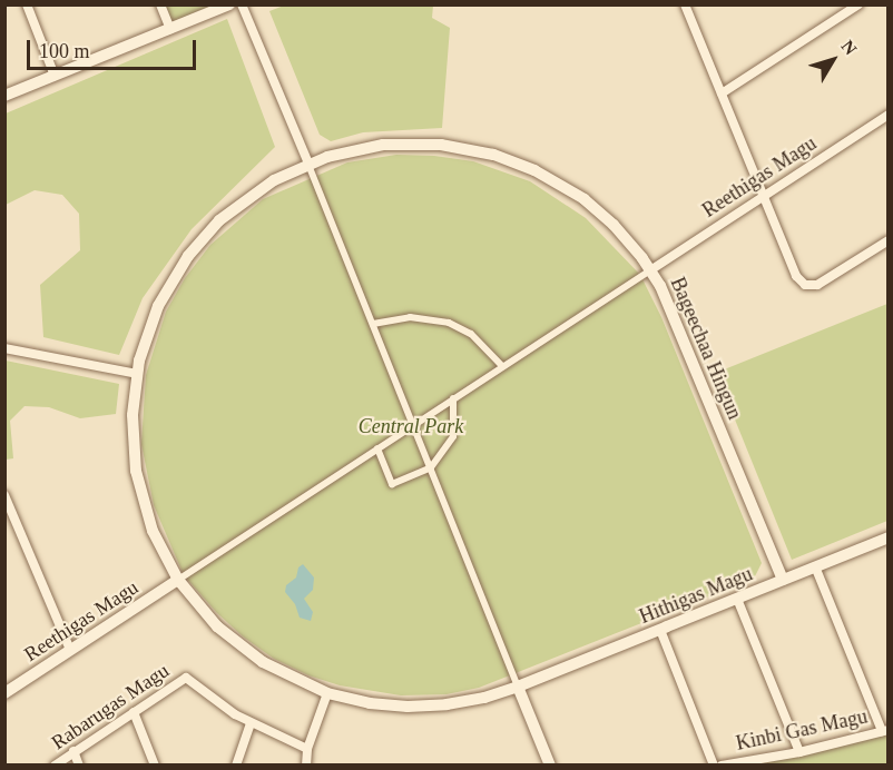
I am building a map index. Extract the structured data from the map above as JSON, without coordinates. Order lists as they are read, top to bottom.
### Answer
{
  "streets": {
    "street": [
      "Reethigas Magu",
      "Bageechaa Hingun",
      "Hithigas Magu",
      "Rabarugas Magu",
      "Kinbi Gas Magu"
    ]
  },
  "crossings": [
    ["Reethigas Magu", "Bageechaa Hingun"],
    ["Bageechaa Hingun", "Hithigas Magu"]
  ],
  "parks": ["Central Park"],
  "scale_bar": "100 m",
  "north": "top right"
}
